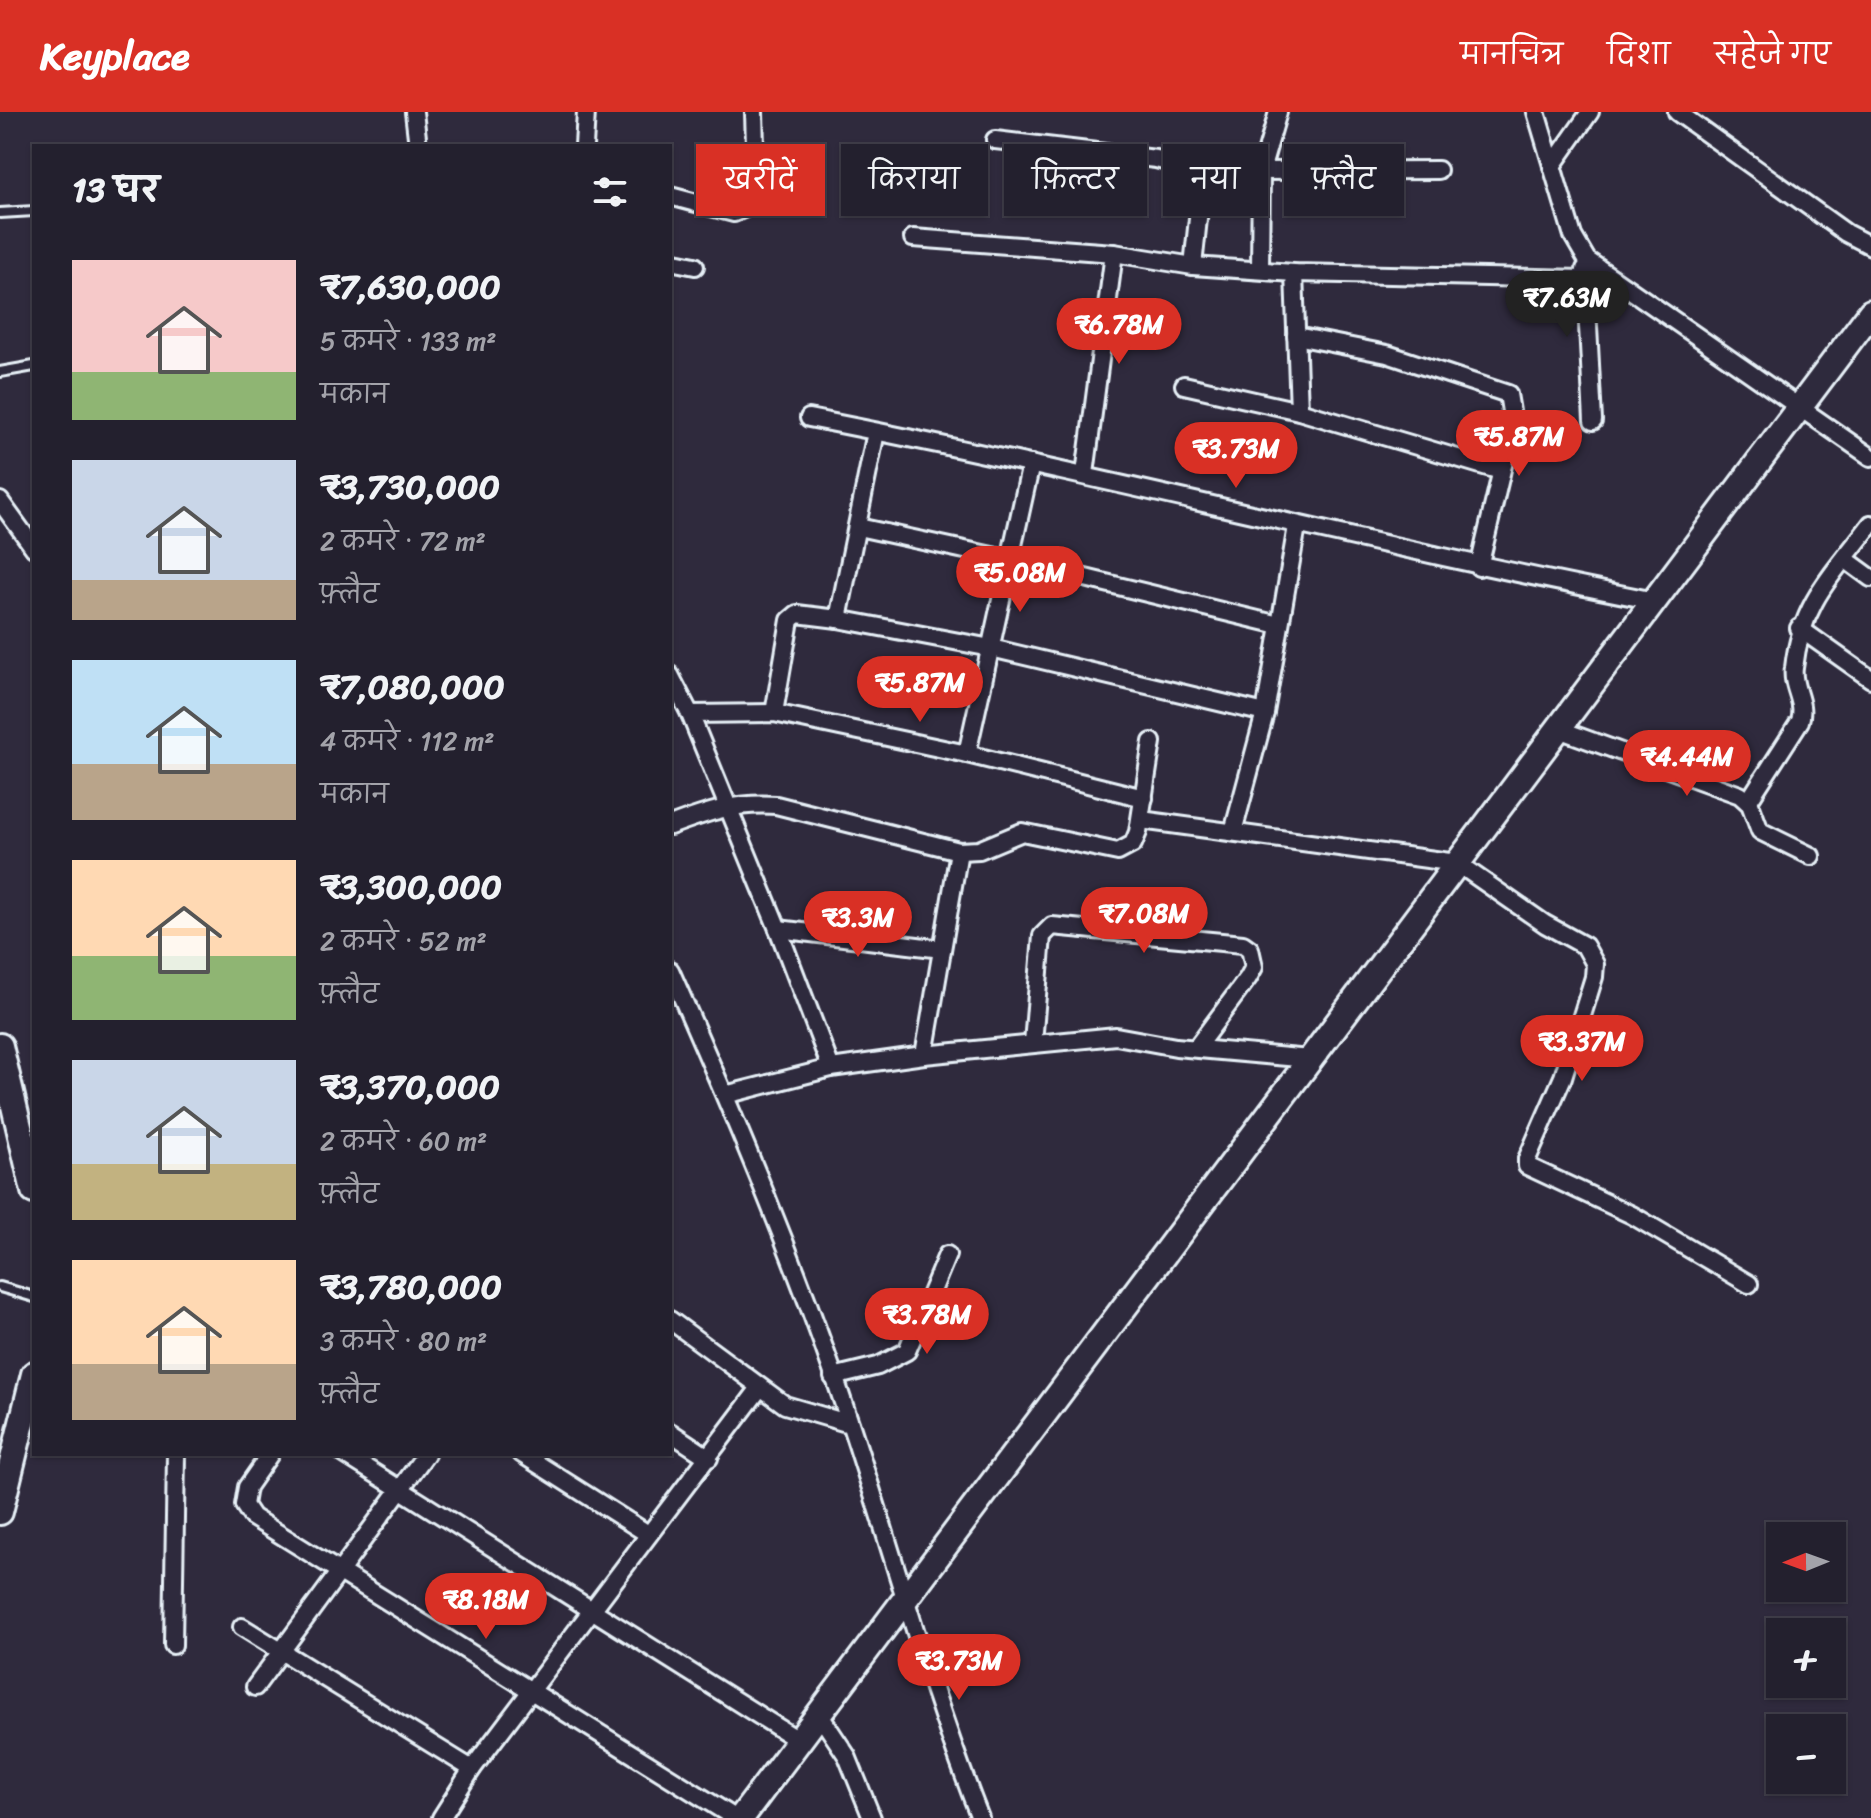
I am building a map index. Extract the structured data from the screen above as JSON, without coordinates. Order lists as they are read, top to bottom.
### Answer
{
  "north": "left",
  "page": {
    "header": "Keyplace",
    "nav": ["मानचित्र", "दिशा", "सहेजे गए"],
    "chip": [
      "खरीदें",
      "किराया",
      "फ़िल्टर",
      "नया",
      "फ़्लैट"
    ],
    "heading": "13 घर",
    "list": [
      {
        "name": "₹7,630,000",
        "note": "5 कमरे · 133 m² · मकान"
      },
      {
        "name": "₹3,730,000",
        "note": "2 कमरे · 72 m² · फ़्लैट"
      },
      {
        "name": "₹7,080,000",
        "note": "4 कमरे · 112 m² · मकान"
      },
      {
        "name": "₹3,300,000",
        "note": "2 कमरे · 52 m² · फ़्लैट"
      },
      {
        "name": "₹3,370,000",
        "note": "2 कमरे · 60 m² · फ़्लैट"
      },
      {
        "name": "₹3,780,000",
        "note": "3 कमरे · 80 m² · फ़्लैट"
      }
    ],
    "price": [
      "₹7.63M",
      "₹6.78M",
      "₹5.87M",
      "₹3.73M",
      "₹5.08M",
      "₹5.87M",
      "₹4.44M",
      "₹7.08M",
      "₹3.3M",
      "₹3.37M",
      "₹3.78M",
      "₹8.18M",
      "₹3.73M"
    ],
    "map_buttons": ["+", "−"]
  }
}
